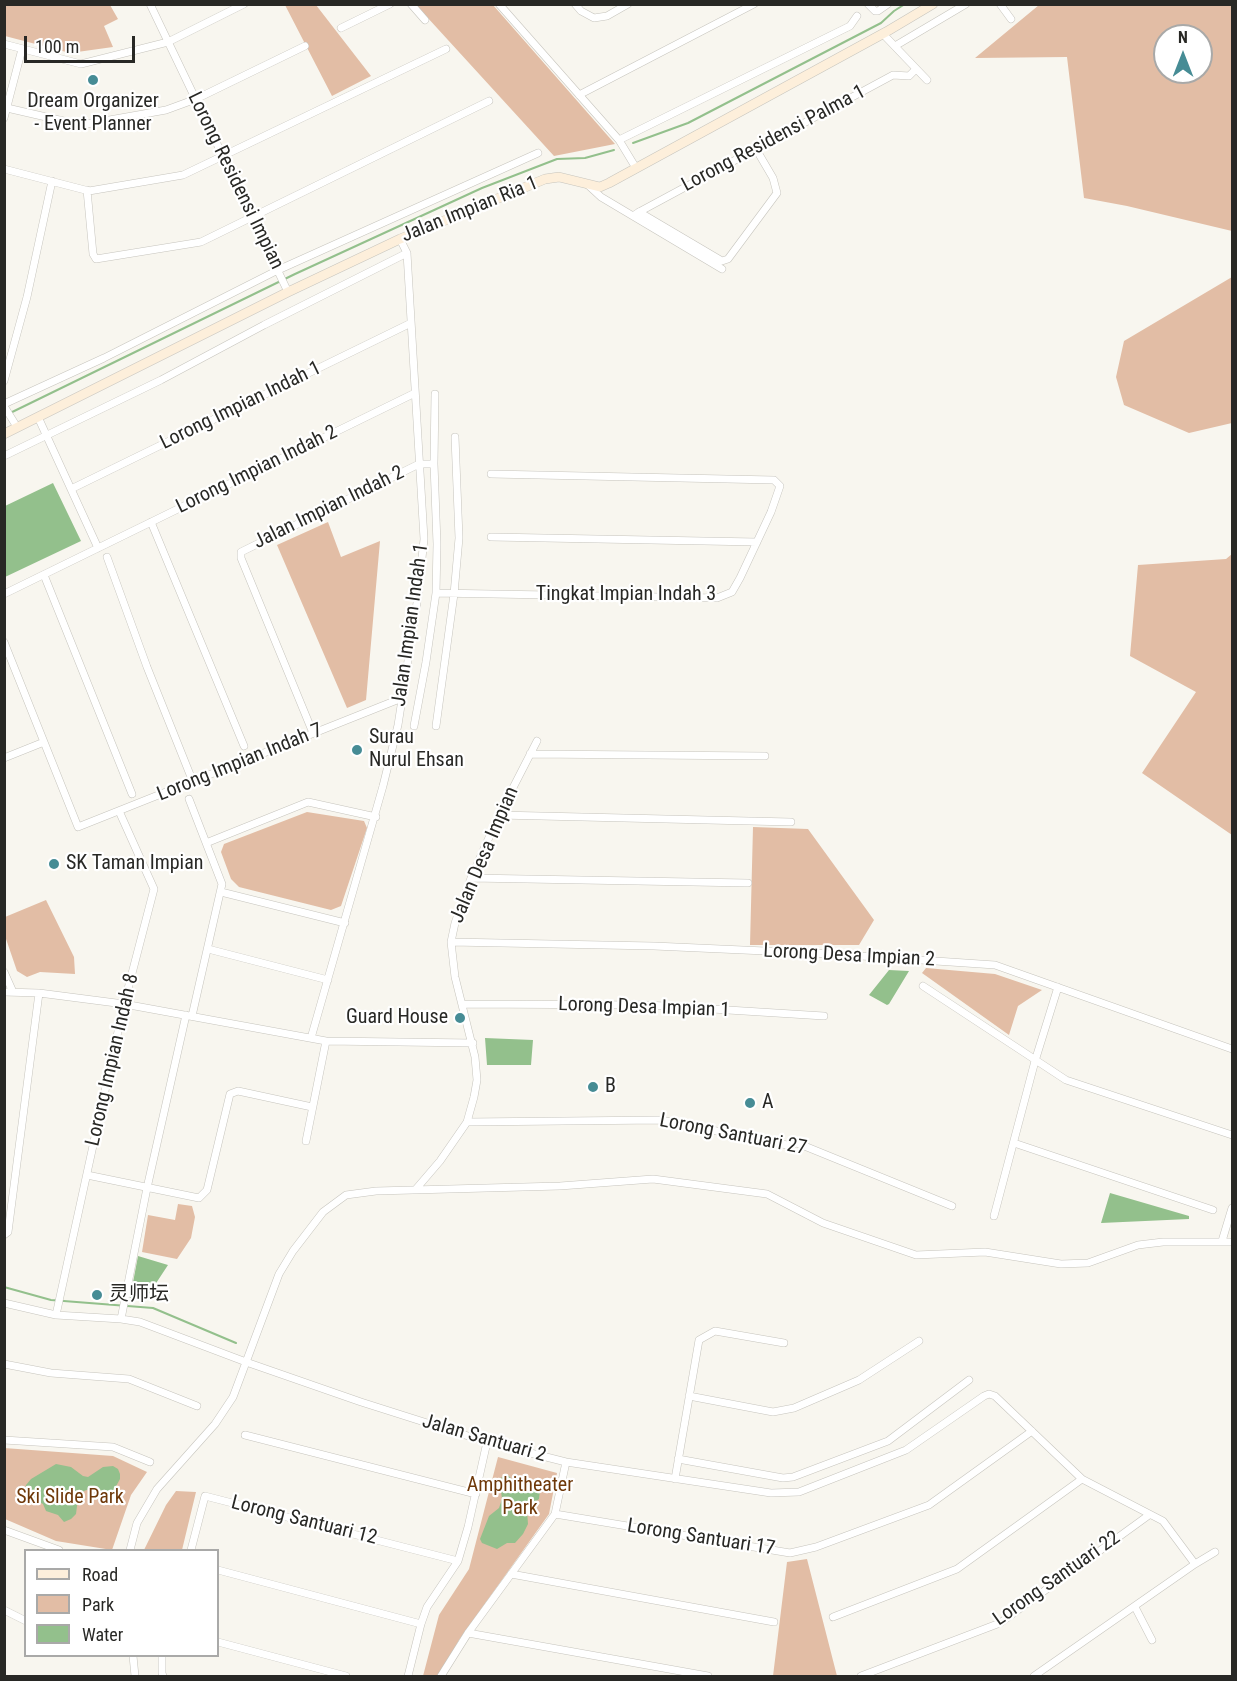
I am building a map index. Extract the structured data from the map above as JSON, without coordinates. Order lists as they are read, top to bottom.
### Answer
{
  "streets": {
    "street": [
      "Lorong Residensi Palma 1",
      "Lorong Residensi Impian",
      "Jalan Impian Ria 1",
      "Lorong Impian Indah 1",
      "Lorong Impian Indah 2",
      "Jalan Impian Indah 2",
      "Tingkat Impian Indah 3",
      "Jalan Impian Indah 1",
      "Lorong Impian Indah 7",
      "Jalan Desa Impian",
      "Lorong Desa Impian 2",
      "Lorong Desa Impian 1",
      "Lorong Impian Indah 8",
      "Lorong Santuari 27",
      "Jalan Santuari 2",
      "Lorong Santuari 12",
      "Lorong Santuari 17",
      "Lorong Santuari 22"
    ]
  },
  "crossings": [
    ["Lorong Residensi Impian", "Jalan Impian Ria 1"],
    ["Jalan Impian Ria 1", "Jalan Impian Indah 1"],
    ["Lorong Impian Indah 1", "Jalan Impian Indah 1"],
    ["Lorong Impian Indah 2", "Jalan Impian Indah 1"],
    ["Jalan Impian Indah 2", "Jalan Impian Indah 1"],
    ["Jalan Impian Indah 2", "Lorong Impian Indah 7"],
    ["Tingkat Impian Indah 3", "Jalan Impian Indah 1"],
    ["Jalan Impian Indah 1", "Lorong Impian Indah 7"],
    ["Lorong Impian Indah 7", "Lorong Impian Indah 8"],
    ["Jalan Desa Impian", "Lorong Desa Impian 2"],
    ["Jalan Desa Impian", "Lorong Desa Impian 1"],
    ["Jalan Desa Impian", "Lorong Santuari 27"],
    ["Lorong Impian Indah 8", "Jalan Santuari 2"],
    ["Jalan Santuari 2", "Lorong Santuari 17"]
  ],
  "parks": ["Amphitheater Park", "Ski Slide Park"],
  "places": [
    "Dream Organizer - Event Planner",
    "Surau Nurul Ehsan",
    "SK Taman Impian",
    "Guard House",
    "B",
    "A",
    "灵师坛"
  ],
  "legend": ["Road", "Park", "Water"],
  "scale_bar": "100 m",
  "north": "top"
}
